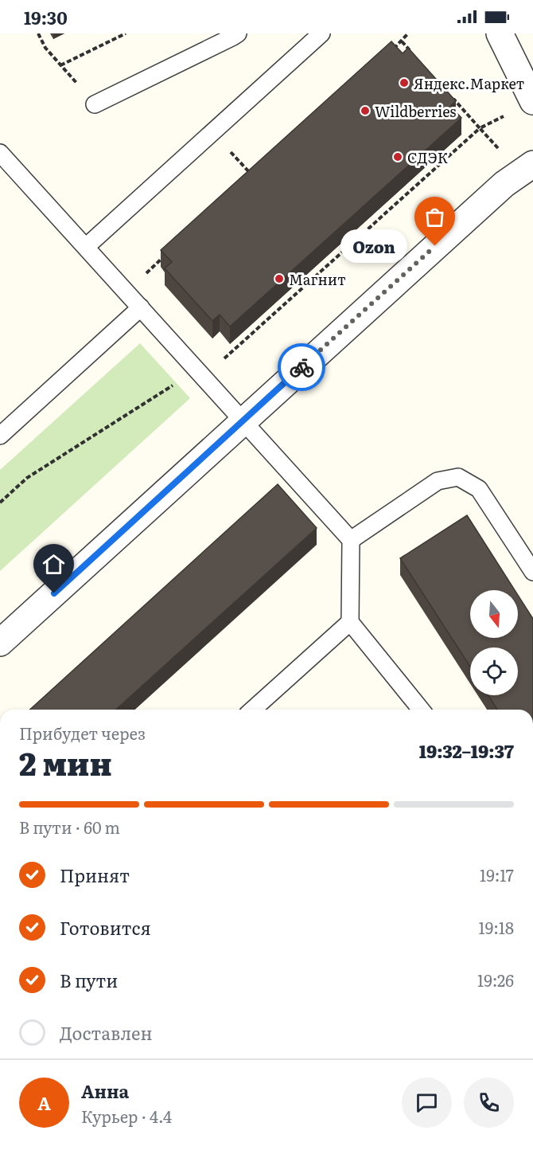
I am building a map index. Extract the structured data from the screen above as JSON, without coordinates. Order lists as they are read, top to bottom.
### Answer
{
  "places": [
    "Яндекс.Маркет",
    "Wildberries",
    "СДЭК",
    "Ozon",
    "Магнит"
  ],
  "north": "bottom",
  "page": {
    "status": "19:30",
    "bubble": "Ozon",
    "heading": ["2 мин", "Прибудет через", "19:32–19:37"],
    "panel": ["Анна", "Курьер · 4.4"],
    "bar": "В пути · 60 m",
    "list": [
      ["Принят", "19:17"],
      ["Готовится", "19:18"],
      ["В пути", "19:26"],
      "Доставлен"
    ],
    "round": "А"
  }
}
